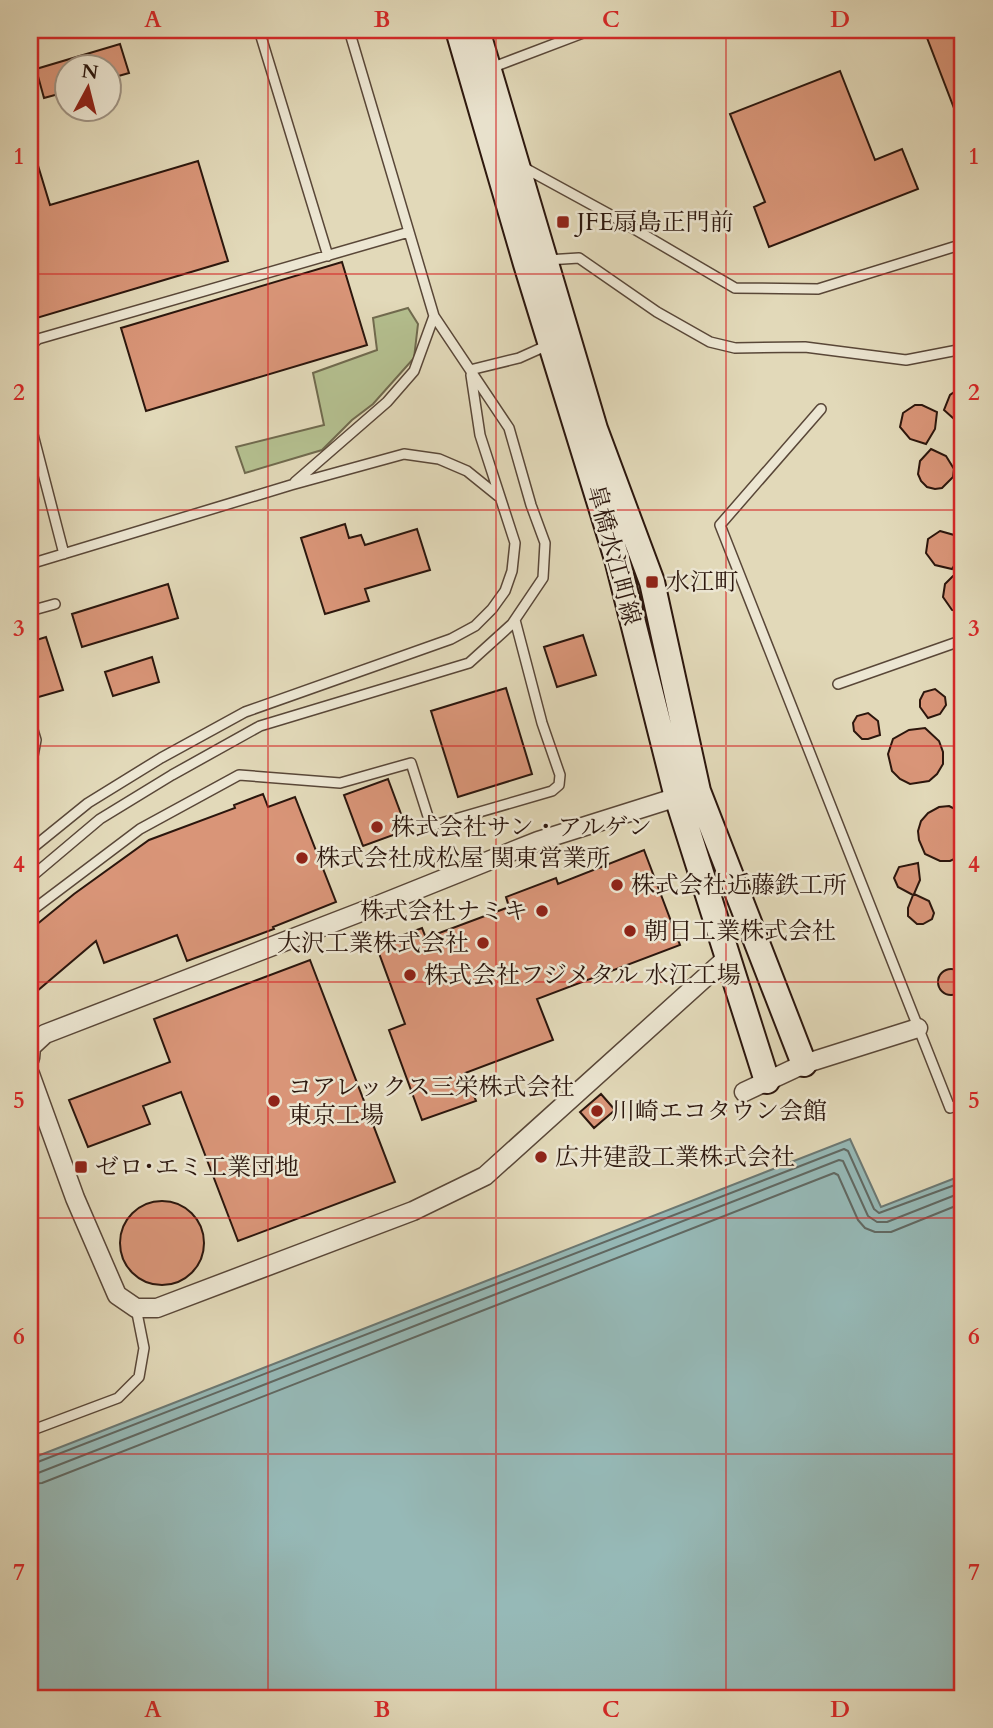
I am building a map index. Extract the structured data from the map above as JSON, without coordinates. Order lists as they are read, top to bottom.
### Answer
{
  "streets": {
    "street": ["皐橋水江町線"]
  },
  "places": {
    "transit": ["JFE扇島正門前", "水江町", "ゼロ･エミ工業団地"],
    "other": [
      "株式会社サン・アルゲン",
      "株式会社成松屋 関東営業所",
      "株式会社近藤鉄工所",
      "株式会社ナミキ",
      "朝日工業株式会社",
      "大沢工業株式会社",
      "株式会社フジメタル 水江工場",
      "コアレックス三栄株式会社 東京工場",
      "川崎エコタウン会館",
      "広井建設工業株式会社"
    ]
  },
  "north": "top",
  "grid": {
    "columns": [
      "A",
      "B",
      "C",
      "D"
    ],
    "rows": [
      "1",
      "2",
      "3",
      "4",
      "5",
      "6",
      "7"
    ]
  }
}
